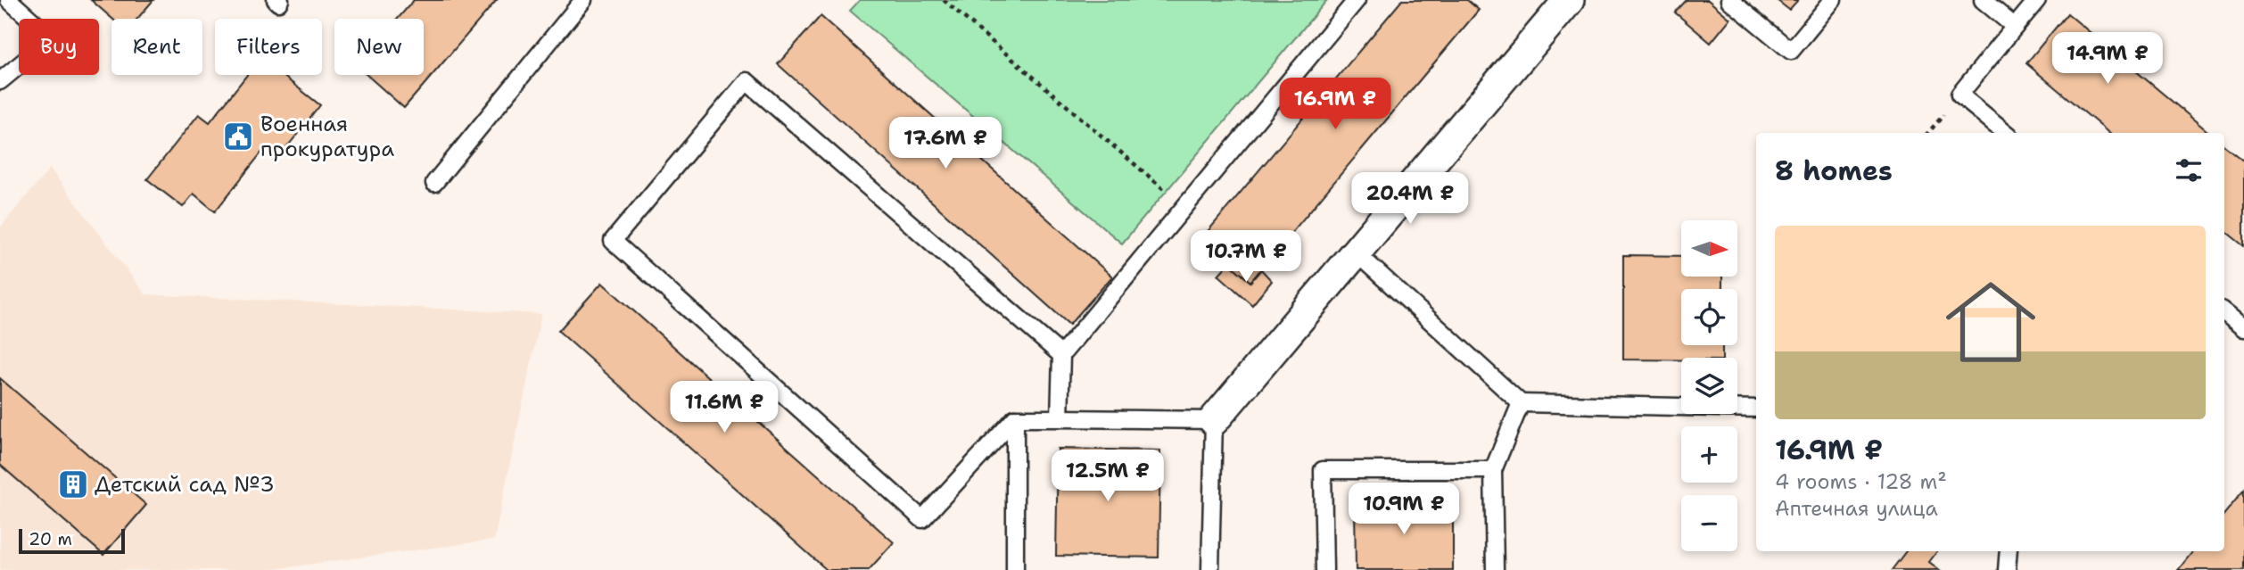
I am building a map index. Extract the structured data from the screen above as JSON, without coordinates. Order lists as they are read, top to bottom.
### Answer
{
  "places": {
    "public building": ["Военная прокуратура"],
    "building": ["Детский сад №3"]
  },
  "scale_bar": "20 m",
  "north": "right",
  "page": {
    "chip": [
      "Buy",
      "Rent",
      "Filters",
      "New"
    ],
    "price": [
      "14.9M ₽",
      "16.9M ₽",
      "17.6M ₽",
      "20.4M ₽",
      "10.7M ₽",
      "11.6M ₽",
      "12.5M ₽",
      "10.9M ₽"
    ],
    "heading": "8 homes",
    "list": [
      {
        "name": "16.9M ₽",
        "note": "4 rooms · 128 m² · Аптечная улица"
      }
    ],
    "map_buttons": ["+", "−"],
    "scale": "20 m"
  }
}
